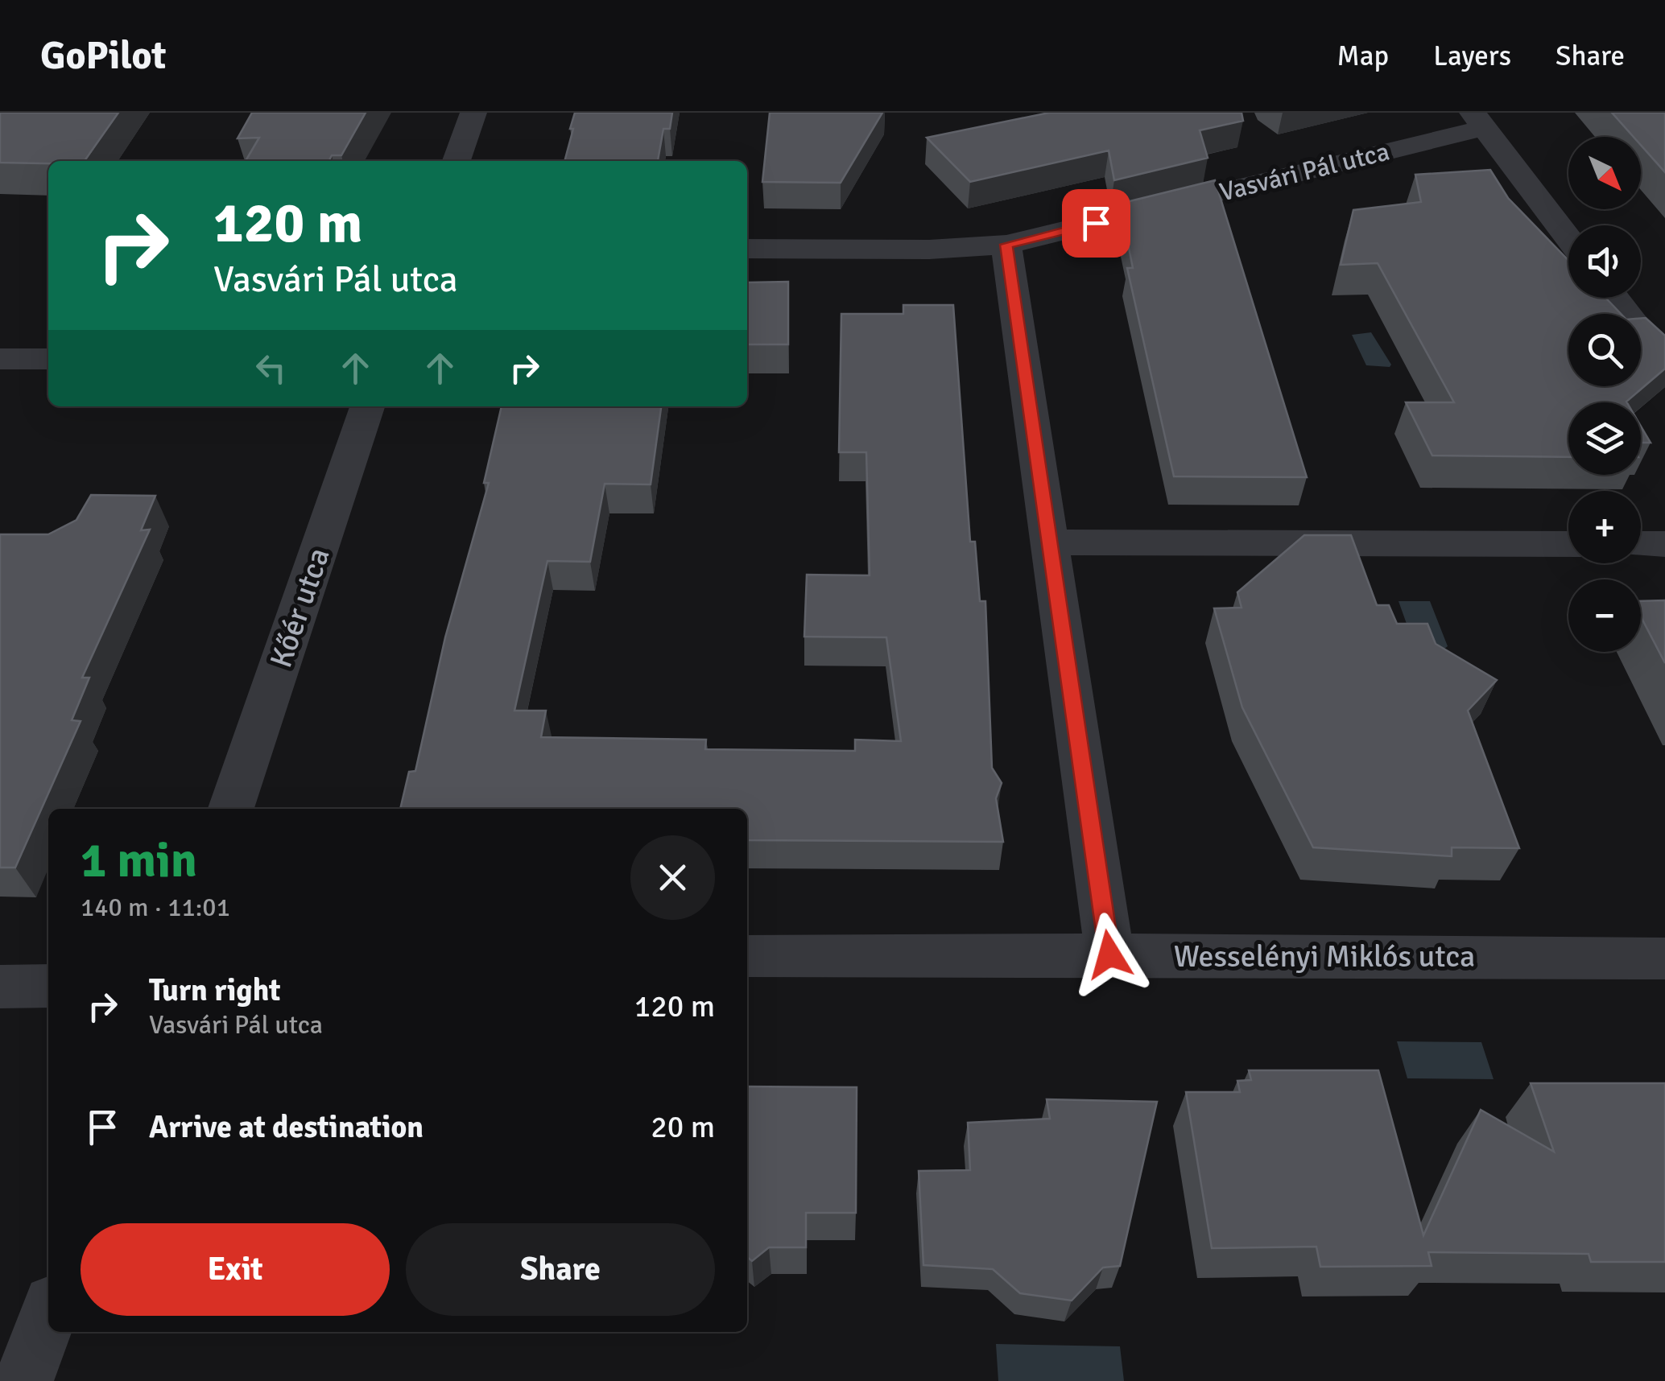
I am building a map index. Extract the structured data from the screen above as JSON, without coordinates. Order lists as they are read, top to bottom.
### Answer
{
  "streets": {
    "street": ["Vasvári Pál utca", "Kőér utca", "Wesselényi Miklós utca"]
  },
  "north": "bottom right",
  "page": {
    "header": "GoPilot",
    "nav": ["Map", "Layers", "Share"],
    "map_buttons": ["+", "−"],
    "turn": ["120 m", "Vasvári Pál utca"],
    "heading": ["1 min", "140 m · 11:01"],
    "list": [
      {
        "name": "Turn right",
        "note": "Vasvári Pál utca",
        "value": "120 m"
      },
      {
        "name": "Arrive at destination",
        "value": "20 m"
      }
    ],
    "buttons": ["Exit", "Share"]
  }
}
